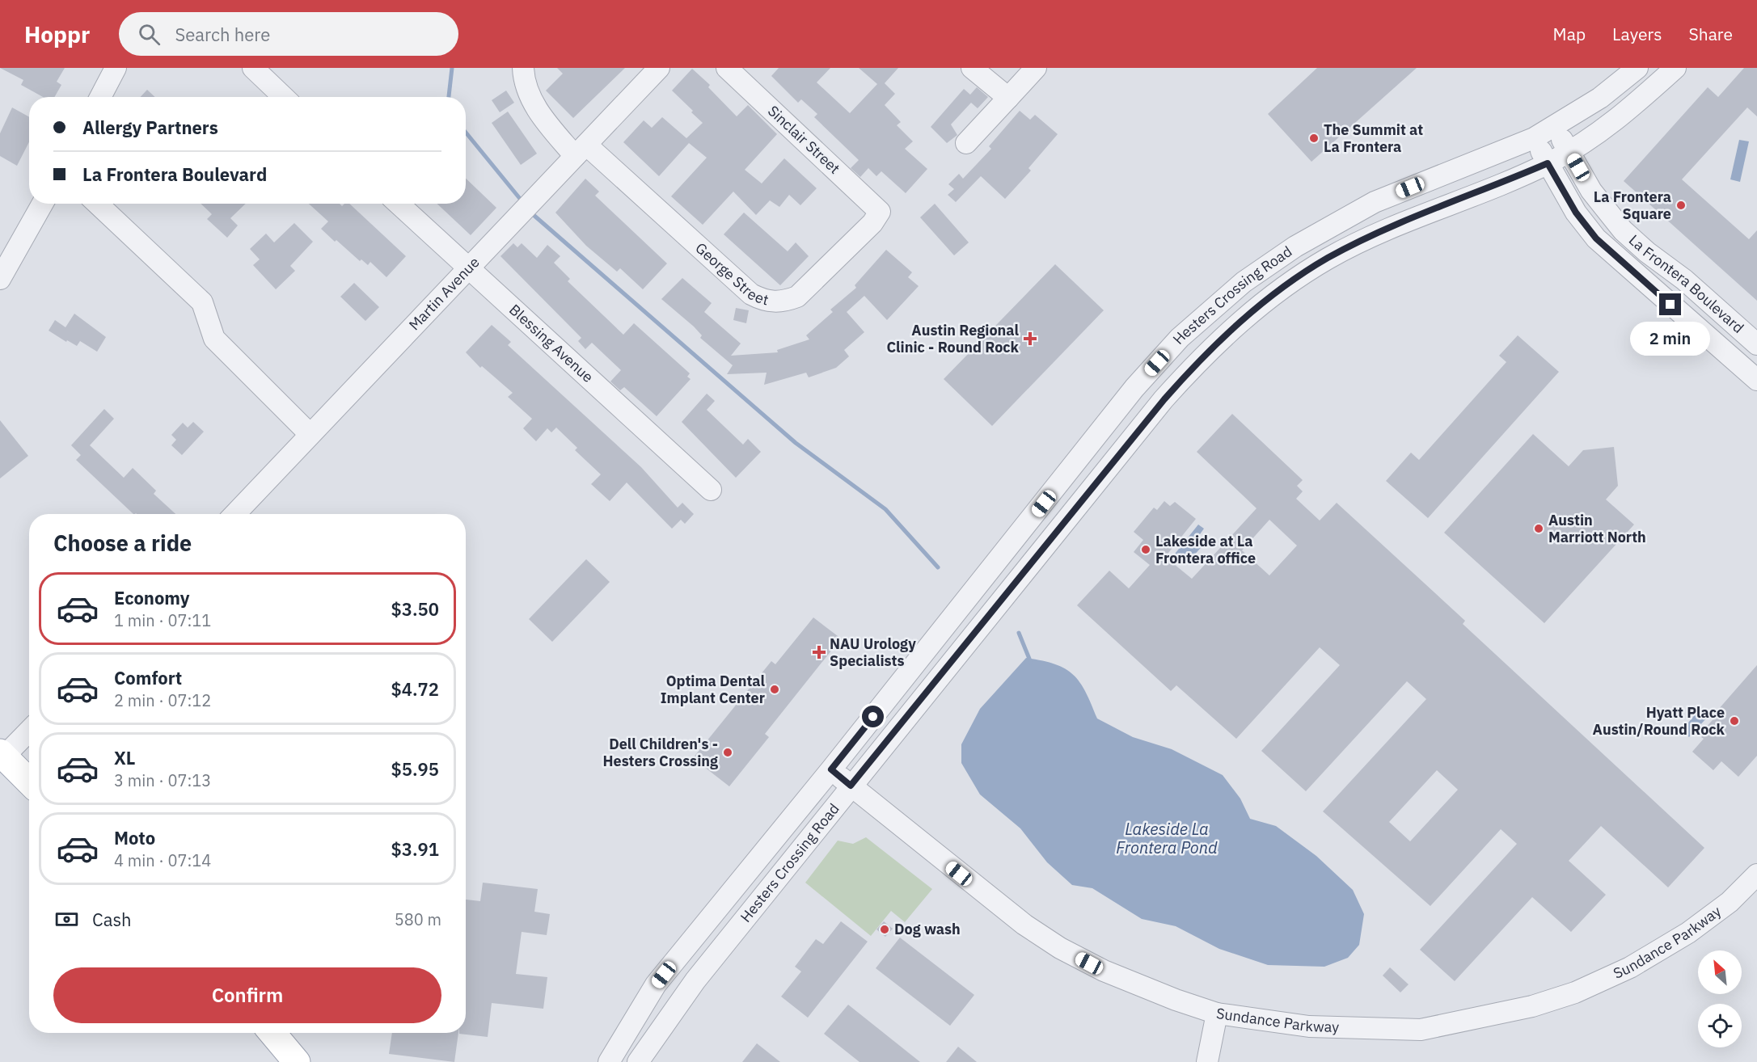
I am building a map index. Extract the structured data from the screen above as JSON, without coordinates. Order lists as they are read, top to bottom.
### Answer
{
  "streets": {
    "street": [
      "Sinclair Street",
      "George Street",
      "La Frontera Boulevard",
      "Martin Avenue",
      "Hesters Crossing Road",
      "Blessing Avenue",
      "Sundance Parkway"
    ]
  },
  "crossings": [
    ["Sinclair Street", "George Street"],
    ["George Street", "Martin Avenue"],
    ["La Frontera Boulevard", "Hesters Crossing Road"],
    ["Martin Avenue", "Blessing Avenue"],
    ["Hesters Crossing Road", "Sundance Parkway"]
  ],
  "water": ["Lakeside La Frontera Pond"],
  "places": {
    "other": [
      "The Summit at La Frontera",
      "La Frontera Square",
      "Austin Marriott North",
      "Lakeside at La Frontera office",
      "Optima Dental Implant Center",
      "Hyatt Place Austin/Round Rock",
      "Dell Children's - Hesters Crossing",
      "Dog wash"
    ],
    "health": ["Austin Regional Clinic - Round Rock", "NAU Urology Specialists"]
  },
  "north": "top left",
  "page": {
    "header": "Hoppr",
    "search": "Search here",
    "nav": ["Map", "Layers", "Share"],
    "banner": ["Allergy Partners", "La Frontera Boulevard"],
    "bubble": "2 min",
    "heading": "Choose a ride",
    "list": [
      {
        "name": "Economy",
        "note": "1 min · 07:11",
        "value": "$3.50"
      },
      {
        "name": "Comfort",
        "note": "2 min · 07:12",
        "value": "$4.72"
      },
      {
        "name": "XL",
        "note": "3 min · 07:13",
        "value": "$5.95"
      },
      {
        "name": "Moto",
        "note": "4 min · 07:14",
        "value": "$3.91"
      }
    ],
    "pay": ["Cash", "580 m"],
    "buttons": "Confirm"
  }
}
